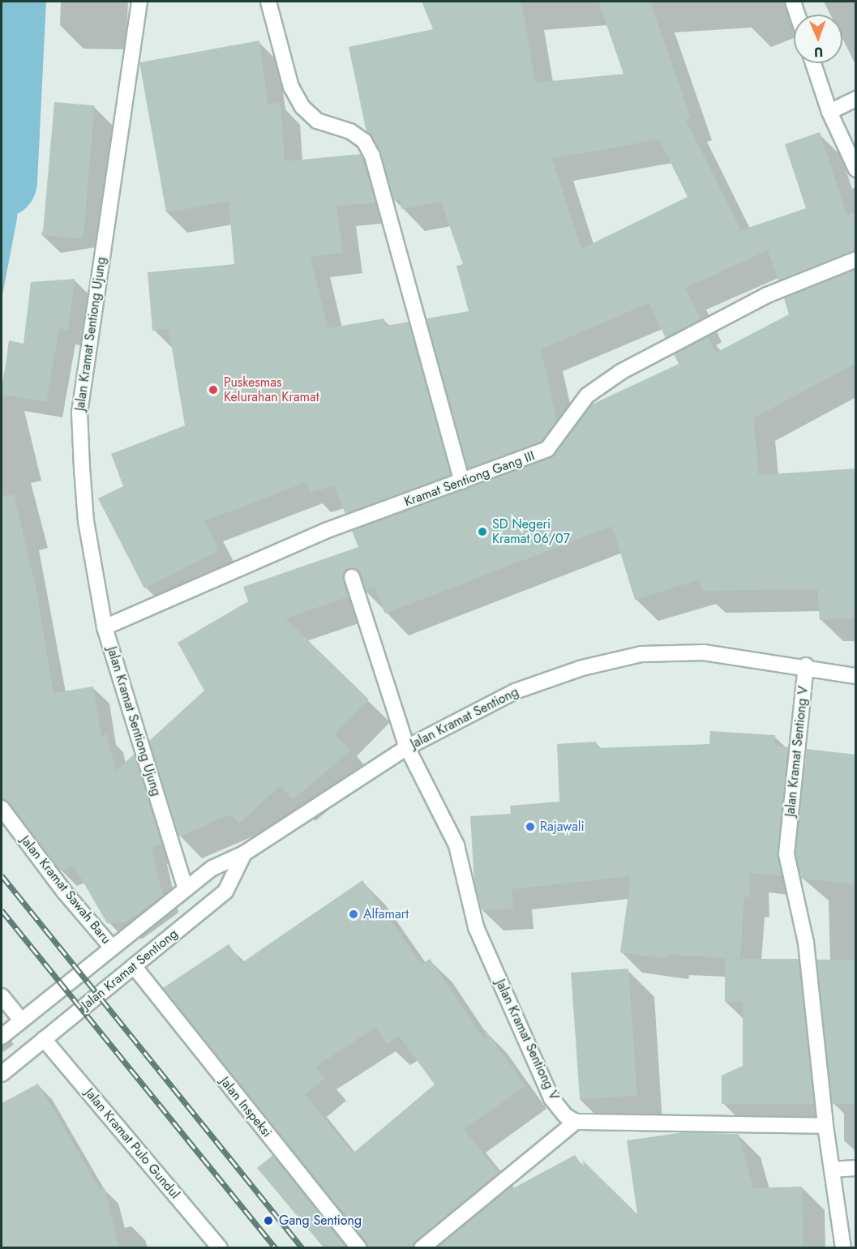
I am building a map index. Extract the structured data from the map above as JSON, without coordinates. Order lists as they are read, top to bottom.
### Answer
{
  "streets": {
    "street": [
      "Jalan Kramat Sentiong Ujung",
      "Kramat Sentiong Gang III",
      "Jalan Kramat Sentiong",
      "Jalan Kramat Sentiong V",
      "Jalan Kramat Sawah Baru",
      "Jalan Inspeksi",
      "Jalan Kramat Pulo Gundul"
    ]
  },
  "crossings": [
    ["Jalan Kramat Sentiong Ujung", "Kramat Sentiong Gang III"],
    ["Jalan Kramat Sentiong Ujung", "Jalan Kramat Sentiong"],
    ["Jalan Kramat Sentiong", "Jalan Kramat Sentiong V"],
    ["Jalan Kramat Sentiong", "Jalan Kramat Sawah Baru"],
    ["Jalan Kramat Sentiong", "Jalan Inspeksi"],
    ["Jalan Kramat Sentiong", "Jalan Kramat Pulo Gundul"]
  ],
  "places": [
    "Puskesmas Kelurahan Kramat",
    "SD Negeri Kramat 06/07",
    "Rajawali",
    "Alfamart",
    "Gang Sentiong"
  ],
  "north": "bottom"
}
